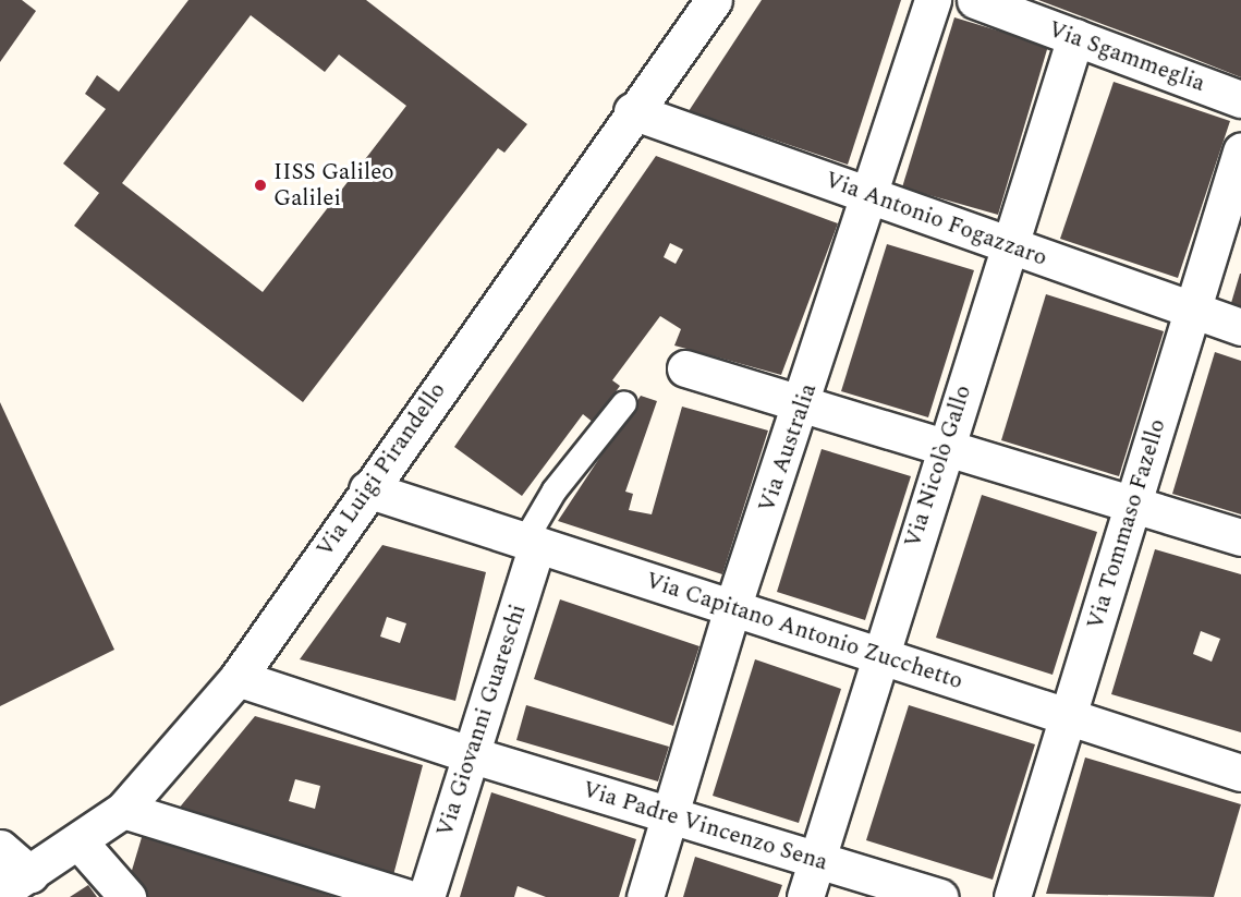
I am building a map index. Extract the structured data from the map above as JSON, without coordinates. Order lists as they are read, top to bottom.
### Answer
{
  "streets": {
    "street": [
      "Via Sgammeglia",
      "Via Antonio Fogazzaro",
      "Via Australia",
      "Via Nicolò Gallo",
      "Via Luigi Pirandello",
      "Via Tommaso Fazello",
      "Via Capitano Antonio Zucchetto",
      "Via Giovanni Guareschi",
      "Via Padre Vincenzo Sena"
    ]
  },
  "crossings": [
    ["Via Sgammeglia", "Via Nicolò Gallo"],
    ["Via Antonio Fogazzaro", "Via Australia"],
    ["Via Antonio Fogazzaro", "Via Nicolò Gallo"],
    ["Via Antonio Fogazzaro", "Via Luigi Pirandello"],
    ["Via Antonio Fogazzaro", "Via Tommaso Fazello"],
    ["Via Australia", "Via Capitano Antonio Zucchetto"],
    ["Via Australia", "Via Padre Vincenzo Sena"],
    ["Via Nicolò Gallo", "Via Capitano Antonio Zucchetto"],
    ["Via Nicolò Gallo", "Via Padre Vincenzo Sena"],
    ["Via Luigi Pirandello", "Via Capitano Antonio Zucchetto"],
    ["Via Luigi Pirandello", "Via Padre Vincenzo Sena"],
    ["Via Tommaso Fazello", "Via Capitano Antonio Zucchetto"],
    ["Via Capitano Antonio Zucchetto", "Via Giovanni Guareschi"],
    ["Via Giovanni Guareschi", "Via Padre Vincenzo Sena"]
  ],
  "places": ["IISS Galileo Galilei"]
}
